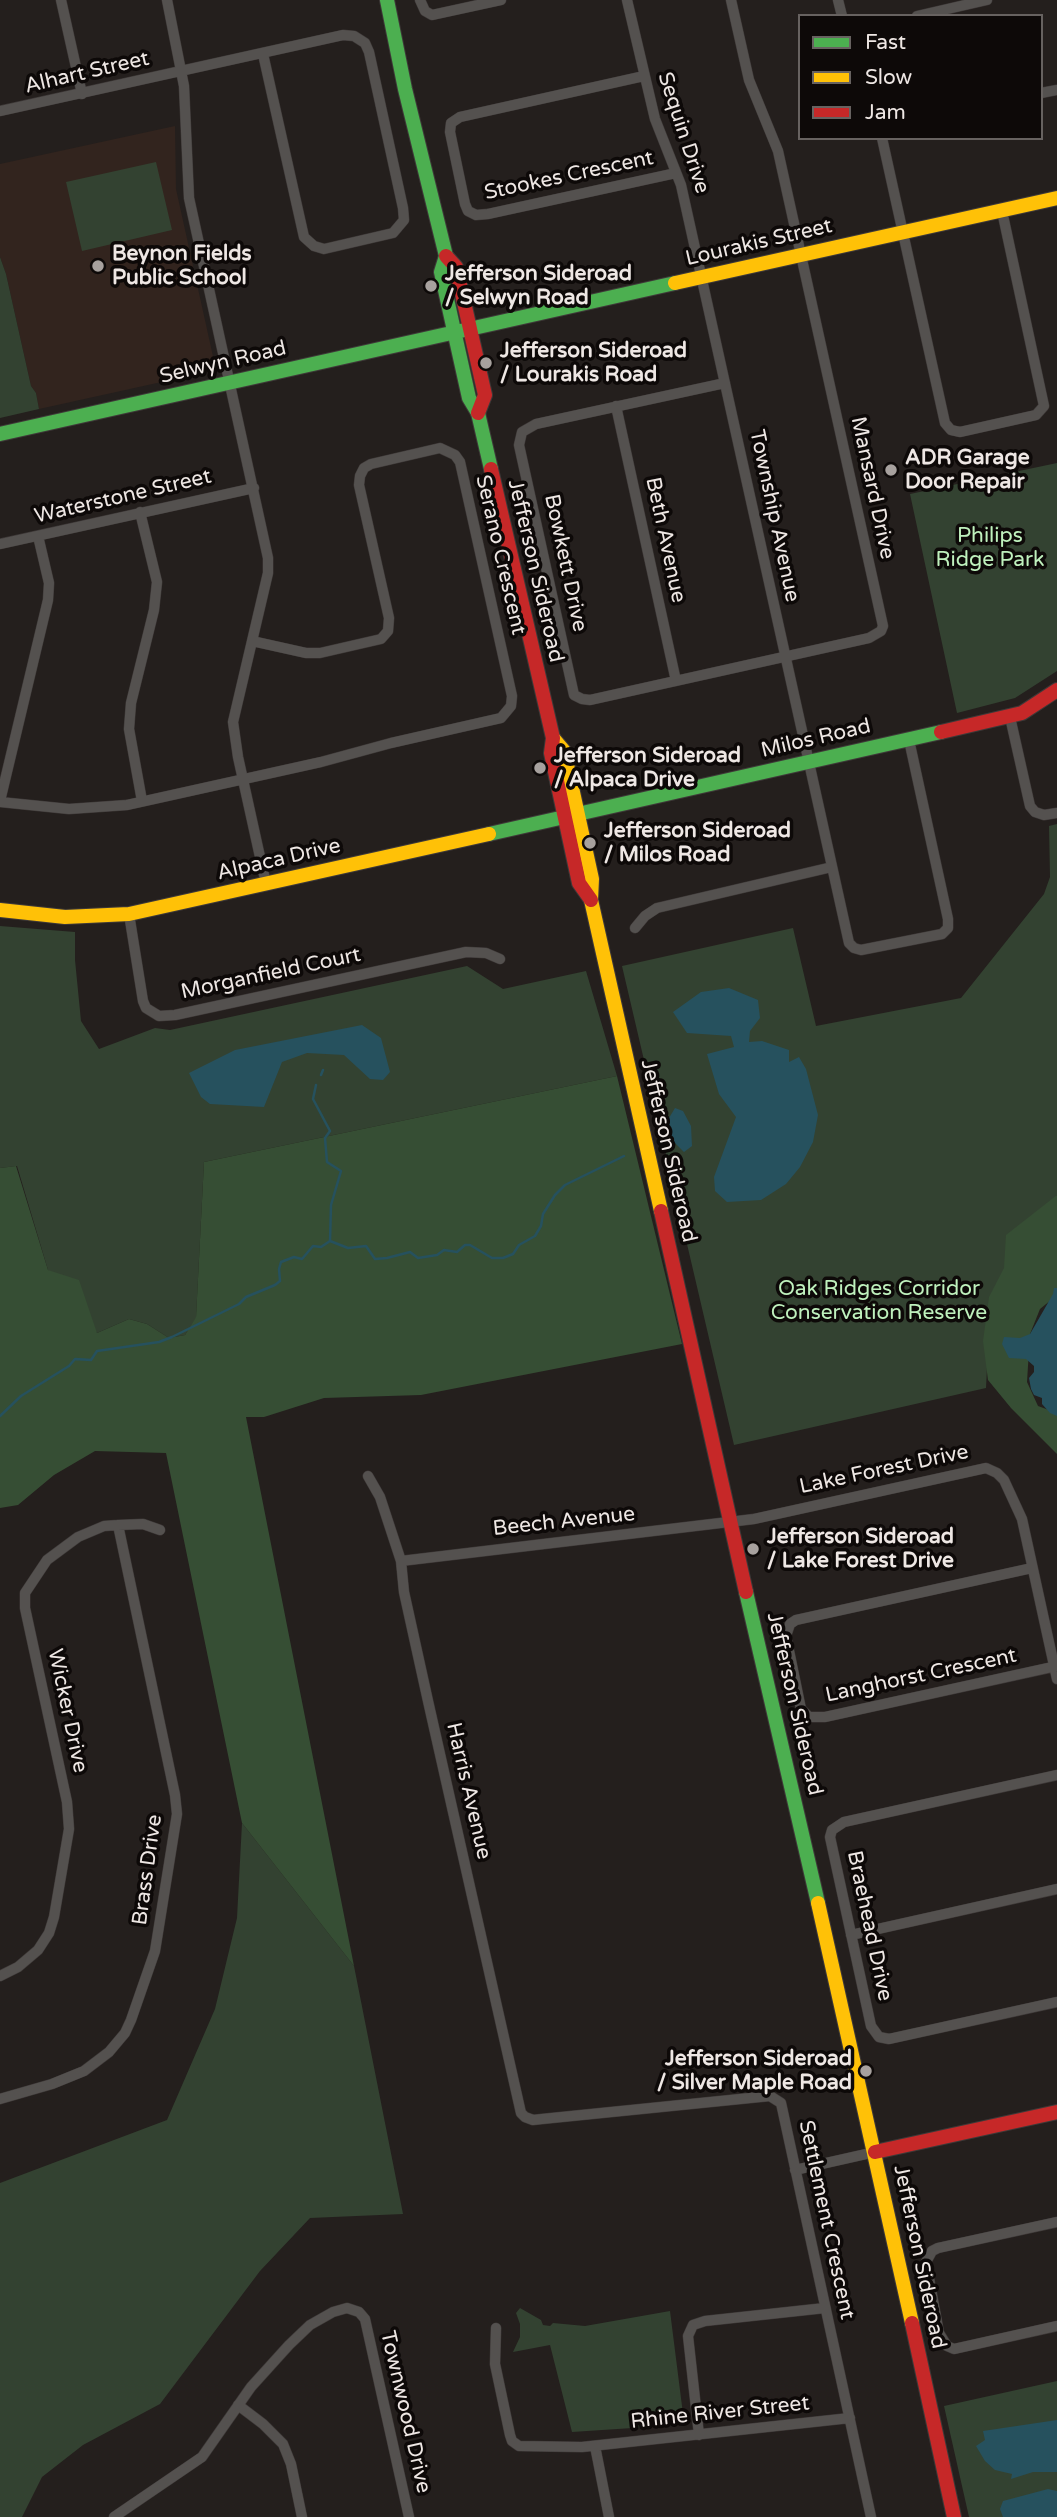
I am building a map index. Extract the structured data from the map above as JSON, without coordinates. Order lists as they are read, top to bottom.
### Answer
{
  "streets": {
    "street": [
      "Alhart Street",
      "Sequin Drive",
      "Stookes Crescent",
      "Lourakis Street",
      "Selwyn Road",
      "Mansard Drive",
      "Waterstone Street",
      "Township Avenue",
      "Beth Avenue",
      "Serano Crescent",
      "Bowkett Drive",
      "Jefferson Sideroad",
      "Milos Road",
      "Alpaca Drive",
      "Morganfield Court",
      "Lake Forest Drive",
      "Beech Avenue",
      "Langhorst Crescent",
      "Wicker Drive",
      "Harris Avenue",
      "Brass Drive",
      "Braehead Drive",
      "Settlement Crescent",
      "Townwood Drive",
      "Rhine River Street"
    ]
  },
  "crossings": [
    ["Sequin Drive", "Stookes Crescent"],
    ["Sequin Drive", "Lourakis Street"],
    ["Sequin Drive", "Township Avenue"],
    ["Lourakis Street", "Selwyn Road"],
    ["Lourakis Street", "Mansard Drive"],
    ["Lourakis Street", "Township Avenue"],
    ["Lourakis Street", "Jefferson Sideroad"],
    ["Selwyn Road", "Jefferson Sideroad"],
    ["Mansard Drive", "Township Avenue"],
    ["Mansard Drive", "Bowkett Drive"],
    ["Township Avenue", "Bowkett Drive"],
    ["Township Avenue", "Milos Road"],
    ["Beth Avenue", "Bowkett Drive"],
    ["Jefferson Sideroad", "Milos Road"],
    ["Jefferson Sideroad", "Alpaca Drive"],
    ["Jefferson Sideroad", "Lake Forest Drive"],
    ["Jefferson Sideroad", "Beech Avenue"],
    ["Milos Road", "Alpaca Drive"],
    ["Alpaca Drive", "Morganfield Court"],
    ["Lake Forest Drive", "Beech Avenue"],
    ["Lake Forest Drive", "Langhorst Crescent"],
    ["Beech Avenue", "Harris Avenue"],
    ["Wicker Drive", "Brass Drive"],
    ["Harris Avenue", "Settlement Crescent"],
    ["Settlement Crescent", "Rhine River Street"]
  ],
  "parks": ["Philips Ridge Park", "Oak Ridges Corridor Conservation Reserve"],
  "places": [
    "Beynon Fields Public School",
    "Jefferson Sideroad / Selwyn Road",
    "Jefferson Sideroad / Lourakis Road",
    "ADR Garage Door Repair",
    "Jefferson Sideroad / Alpaca Drive",
    "Jefferson Sideroad / Milos Road",
    "Jefferson Sideroad / Lake Forest Drive",
    "Jefferson Sideroad / Silver Maple Road"
  ],
  "legend": ["Fast", "Slow", "Jam"]
}
